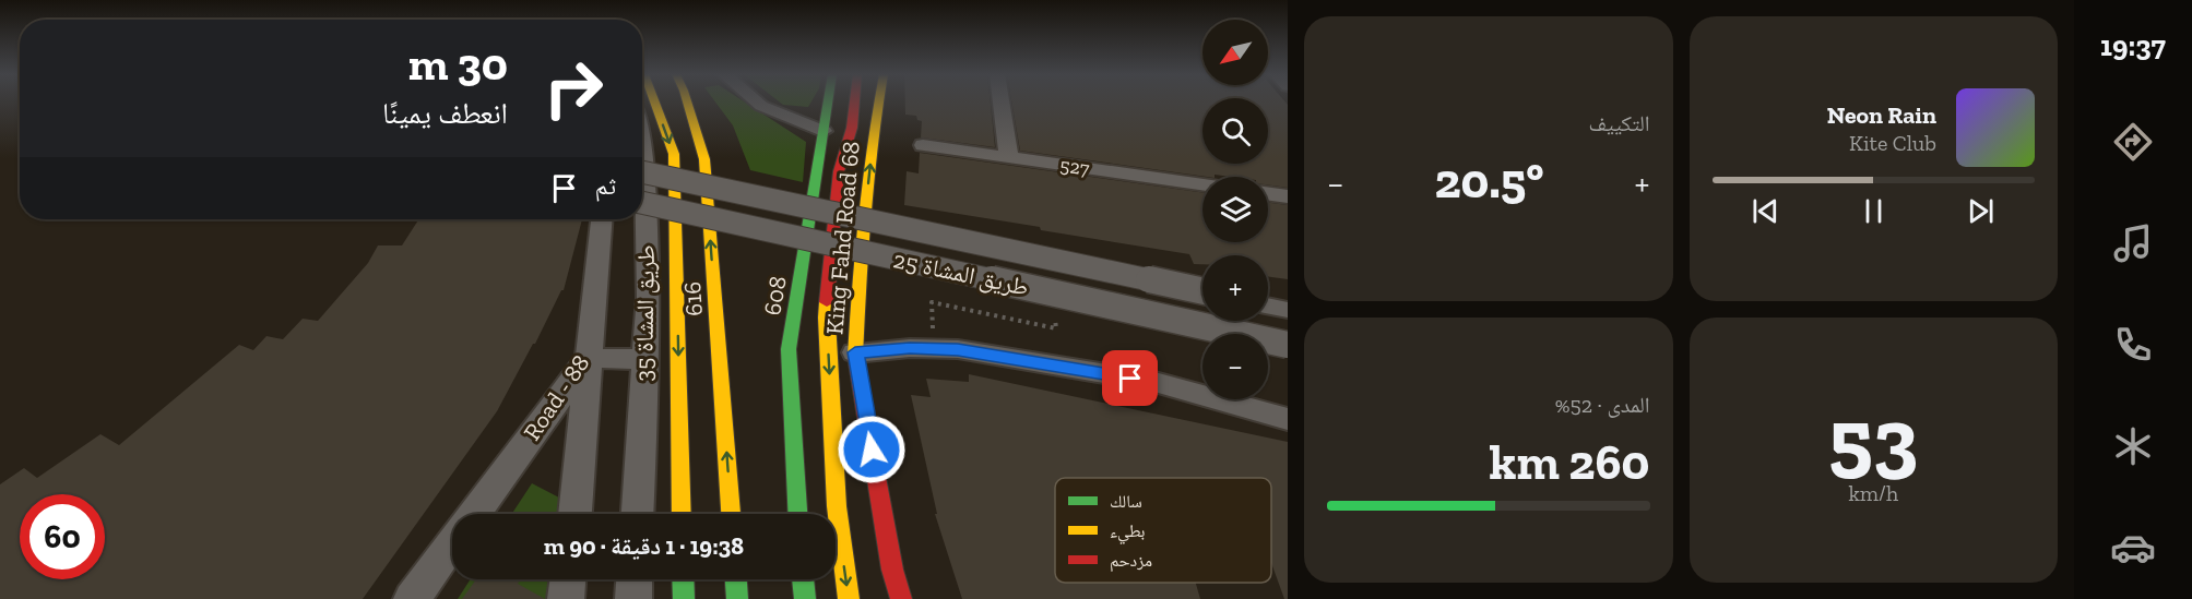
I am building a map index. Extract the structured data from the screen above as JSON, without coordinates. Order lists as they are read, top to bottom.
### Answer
{
  "streets": {
    "main road": ["King Fahd Road 68", "608", "616"],
    "street": [
      "527",
      "طريق المشاة 25",
      "طريق المشاة 35",
      "Road - 88"
    ]
  },
  "legend": ["سالك", "بطيء", "مزدحم"],
  "north": "bottom left",
  "page": {
    "tabs": "19:37",
    "tile": [
      "التكييف",
      ["53", "km/h"],
      ["المدى · 52%", "260 km"]
    ],
    "map_buttons": ["+", "−"],
    "turn": ["30 m", "انعطف يمينًا"],
    "song": ["Neon Rain", "Kite Club"],
    "heat": ["−", "20.5°", "+"],
    "then": "ثم",
    "limit": "60",
    "trip": "19:38 · 1 دقيقة · 90 m"
  }
}
